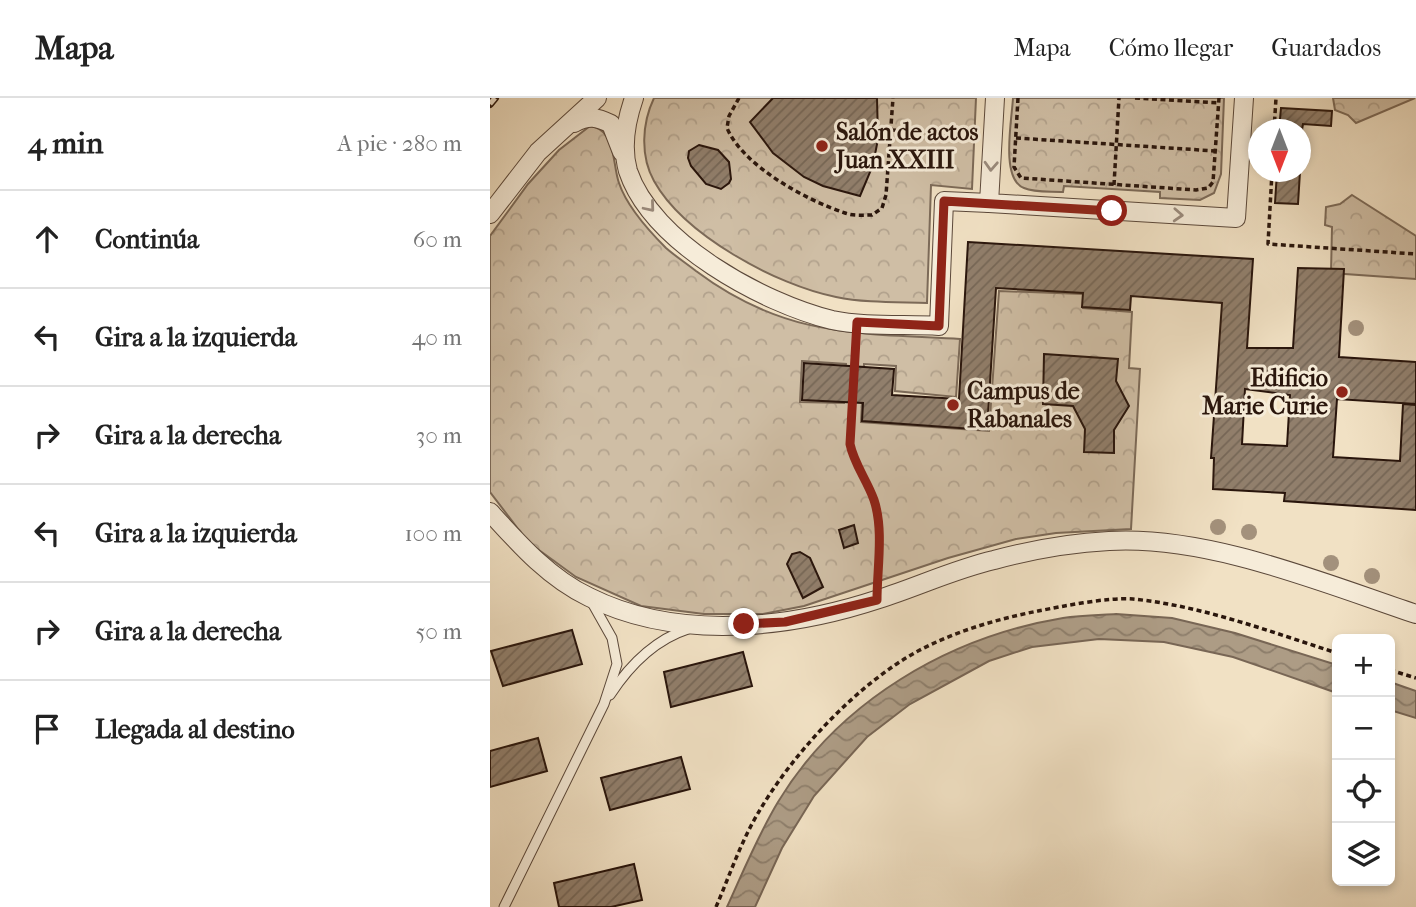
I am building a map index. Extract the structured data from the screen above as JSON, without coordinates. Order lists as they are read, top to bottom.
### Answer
{
  "places": ["Salón de actos Juan XXIII", "Edificio Marie Curie", "Campus de Rabanales"],
  "north": "bottom",
  "page": {
    "header": "Mapa",
    "nav": ["Mapa", "Cómo llegar", "Guardados"],
    "heading": ["4 min", "A pie · 280 m"],
    "list": [
      ["Continúa", "60 m"],
      ["Gira a la izquierda", "40 m"],
      ["Gira a la derecha", "30 m"],
      ["Gira a la izquierda", "100 m"],
      ["Gira a la derecha", "50 m"],
      "Llegada al destino"
    ],
    "map_buttons": ["+", "−"]
  }
}
